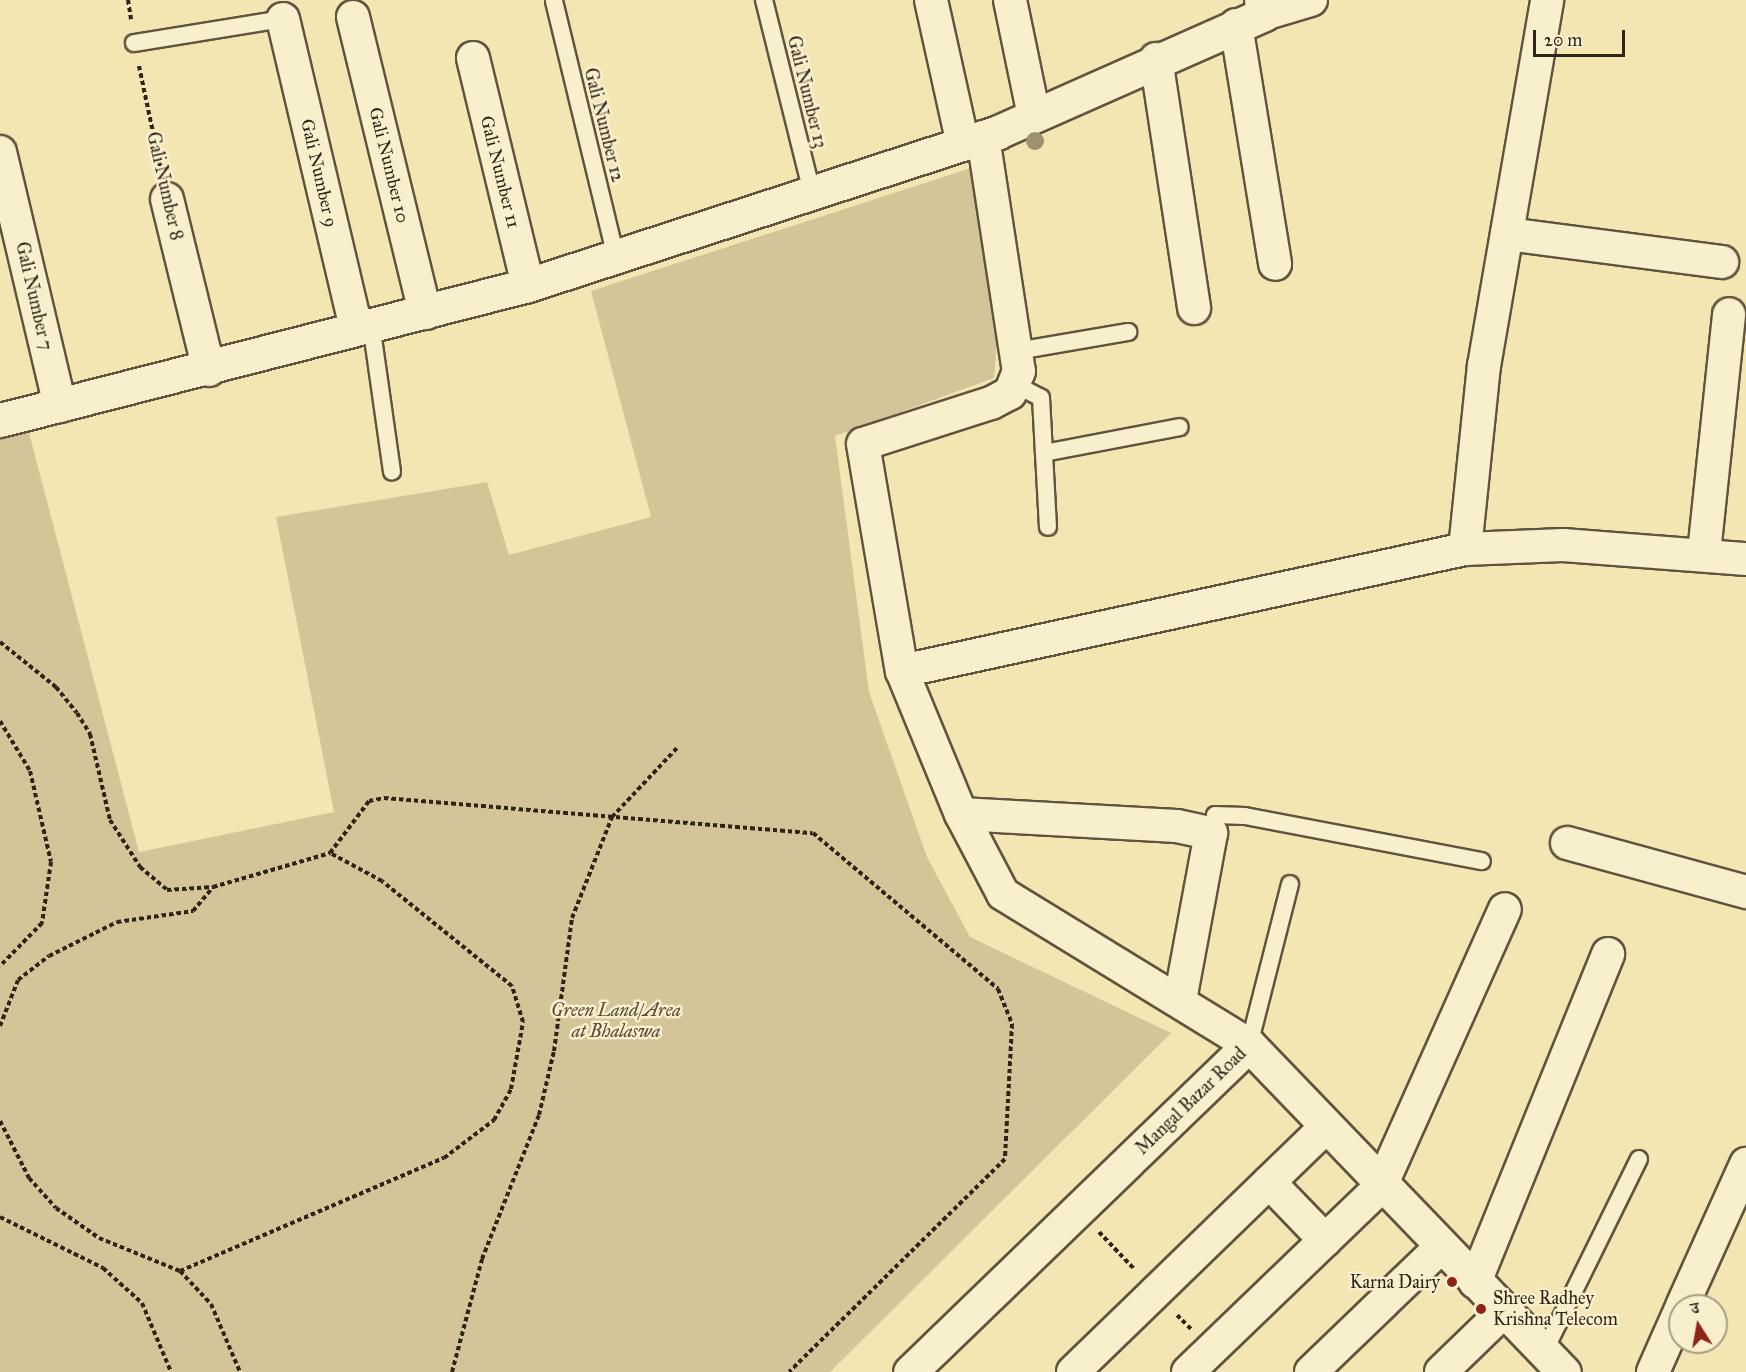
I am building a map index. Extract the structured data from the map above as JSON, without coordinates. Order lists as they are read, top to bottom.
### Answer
{
  "streets": {
    "street": [
      "Gali Number 10",
      "Gali Number 11",
      "Gali Number 9",
      "Gali Number 8",
      "Gali Number 7",
      "Mangal Bazar Road"
    ],
    "lane": ["Gali Number 13", "Gali Number 12"]
  },
  "parks": ["Green Land/Area at Bhalaswa"],
  "places": ["Karna Dairy", "Shree Radhey Krishna Telecom"],
  "scale_bar": "20 m",
  "north": "top"
}
